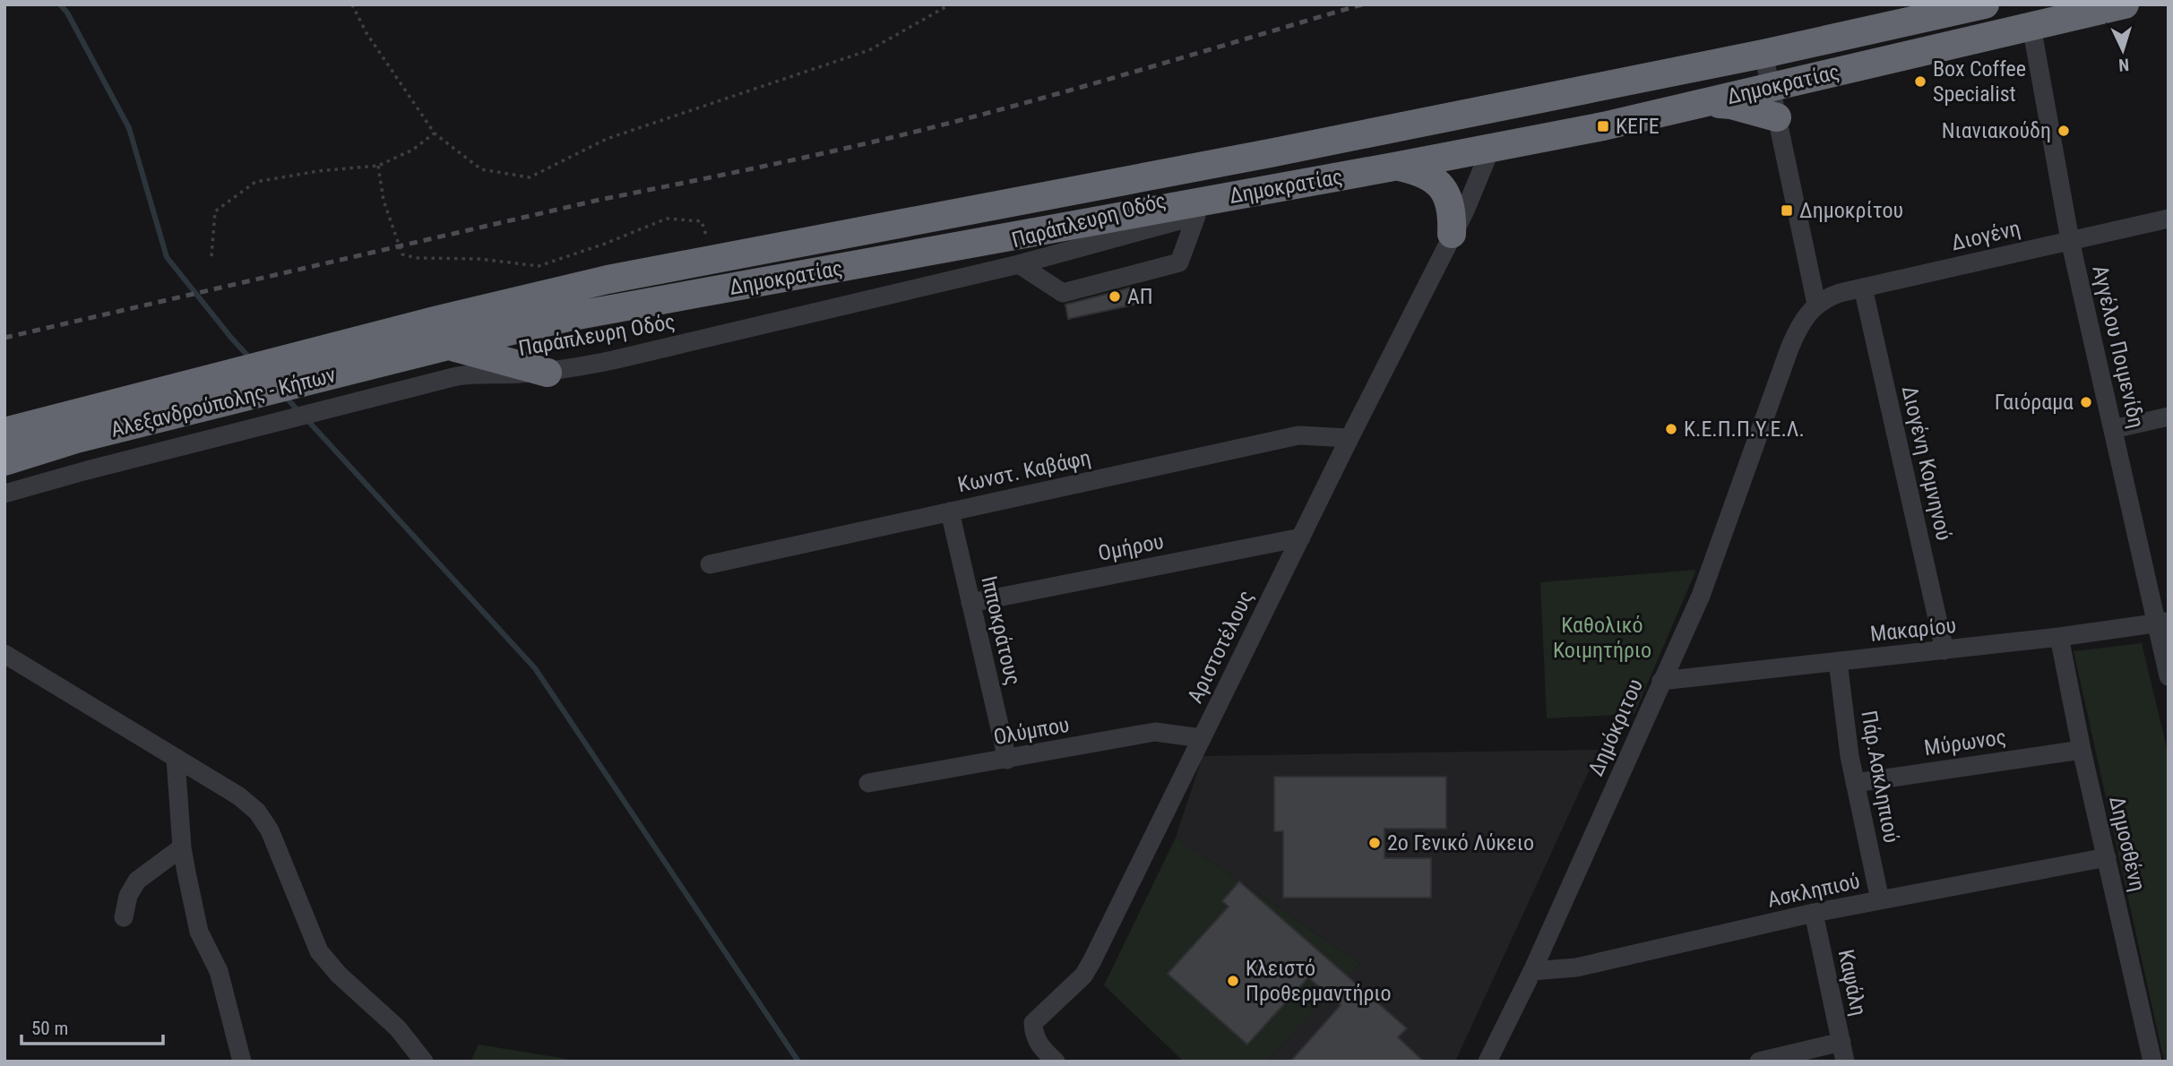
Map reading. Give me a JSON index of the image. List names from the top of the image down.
{
  "streets": {
    "highway": ["Δημοκρατίας", "Αλεξανδρούπολης - Κήπων"],
    "street": [
      "Παράπλευρη Οδός",
      "Διογένη",
      "Αγγέλου Ποιμενίδη",
      "Διογένη Κομνηνού",
      "Κωνστ. Καβάφη",
      "Ομήρου",
      "Μακαρίου",
      "Ιπποκράτους",
      "Αριστοτέλους",
      "Δημόκριτου",
      "Ολύμπου",
      "Μύρωνος",
      "Πάρ.Ασκληπιού",
      "Δημοσθένη",
      "Ασκληπιού",
      "Καψάλη"
    ]
  },
  "crossings": [
    ["Δημοκρατίας", "Αγγέλου Ποιμενίδη"],
    ["Δημοκρατίας", "Αλεξανδρούπολης - Κήπων"],
    ["Δημοκρατίας", "Αριστοτέλους"],
    ["Διογένη", "Αγγέλου Ποιμενίδη"],
    ["Διογένη", "Διογένη Κομνηνού"],
    ["Διογένη", "Δημόκριτου"],
    ["Αγγέλου Ποιμενίδη", "Μακαρίου"],
    ["Διογένη Κομνηνού", "Μακαρίου"],
    ["Κωνστ. Καβάφη", "Ιπποκράτους"],
    ["Κωνστ. Καβάφη", "Αριστοτέλους"],
    ["Ομήρου", "Ιπποκράτους"],
    ["Ομήρου", "Αριστοτέλους"],
    ["Μακαρίου", "Δημόκριτου"],
    ["Μακαρίου", "Πάρ.Ασκληπιού"],
    ["Μακαρίου", "Δημοσθένη"],
    ["Ιπποκράτους", "Ολύμπου"],
    ["Αριστοτέλους", "Ολύμπου"],
    ["Δημόκριτου", "Ασκληπιού"],
    ["Μύρωνος", "Πάρ.Ασκληπιού"],
    ["Μύρωνος", "Δημοσθένη"],
    ["Πάρ.Ασκληπιού", "Ασκληπιού"],
    ["Δημοσθένη", "Ασκληπιού"],
    ["Ασκληπιού", "Καψάλη"]
  ],
  "parks": ["Καθολικό Κοιμητήριο"],
  "places": {
    "other": [
      "Box Coffee Specialist",
      "Νιανιακούδη",
      "ΑΠ",
      "Γαιόραμα",
      "Κ.Ε.Π.Π.Υ.Ε.Λ.",
      "2ο Γενικό Λύκειο",
      "Κλειστό Προθερμαντήριο"
    ],
    "transit": ["ΚΕΓΕ", "Δημοκρίτου"]
  },
  "scale_bar": "50 m",
  "north": "bottom"
}
